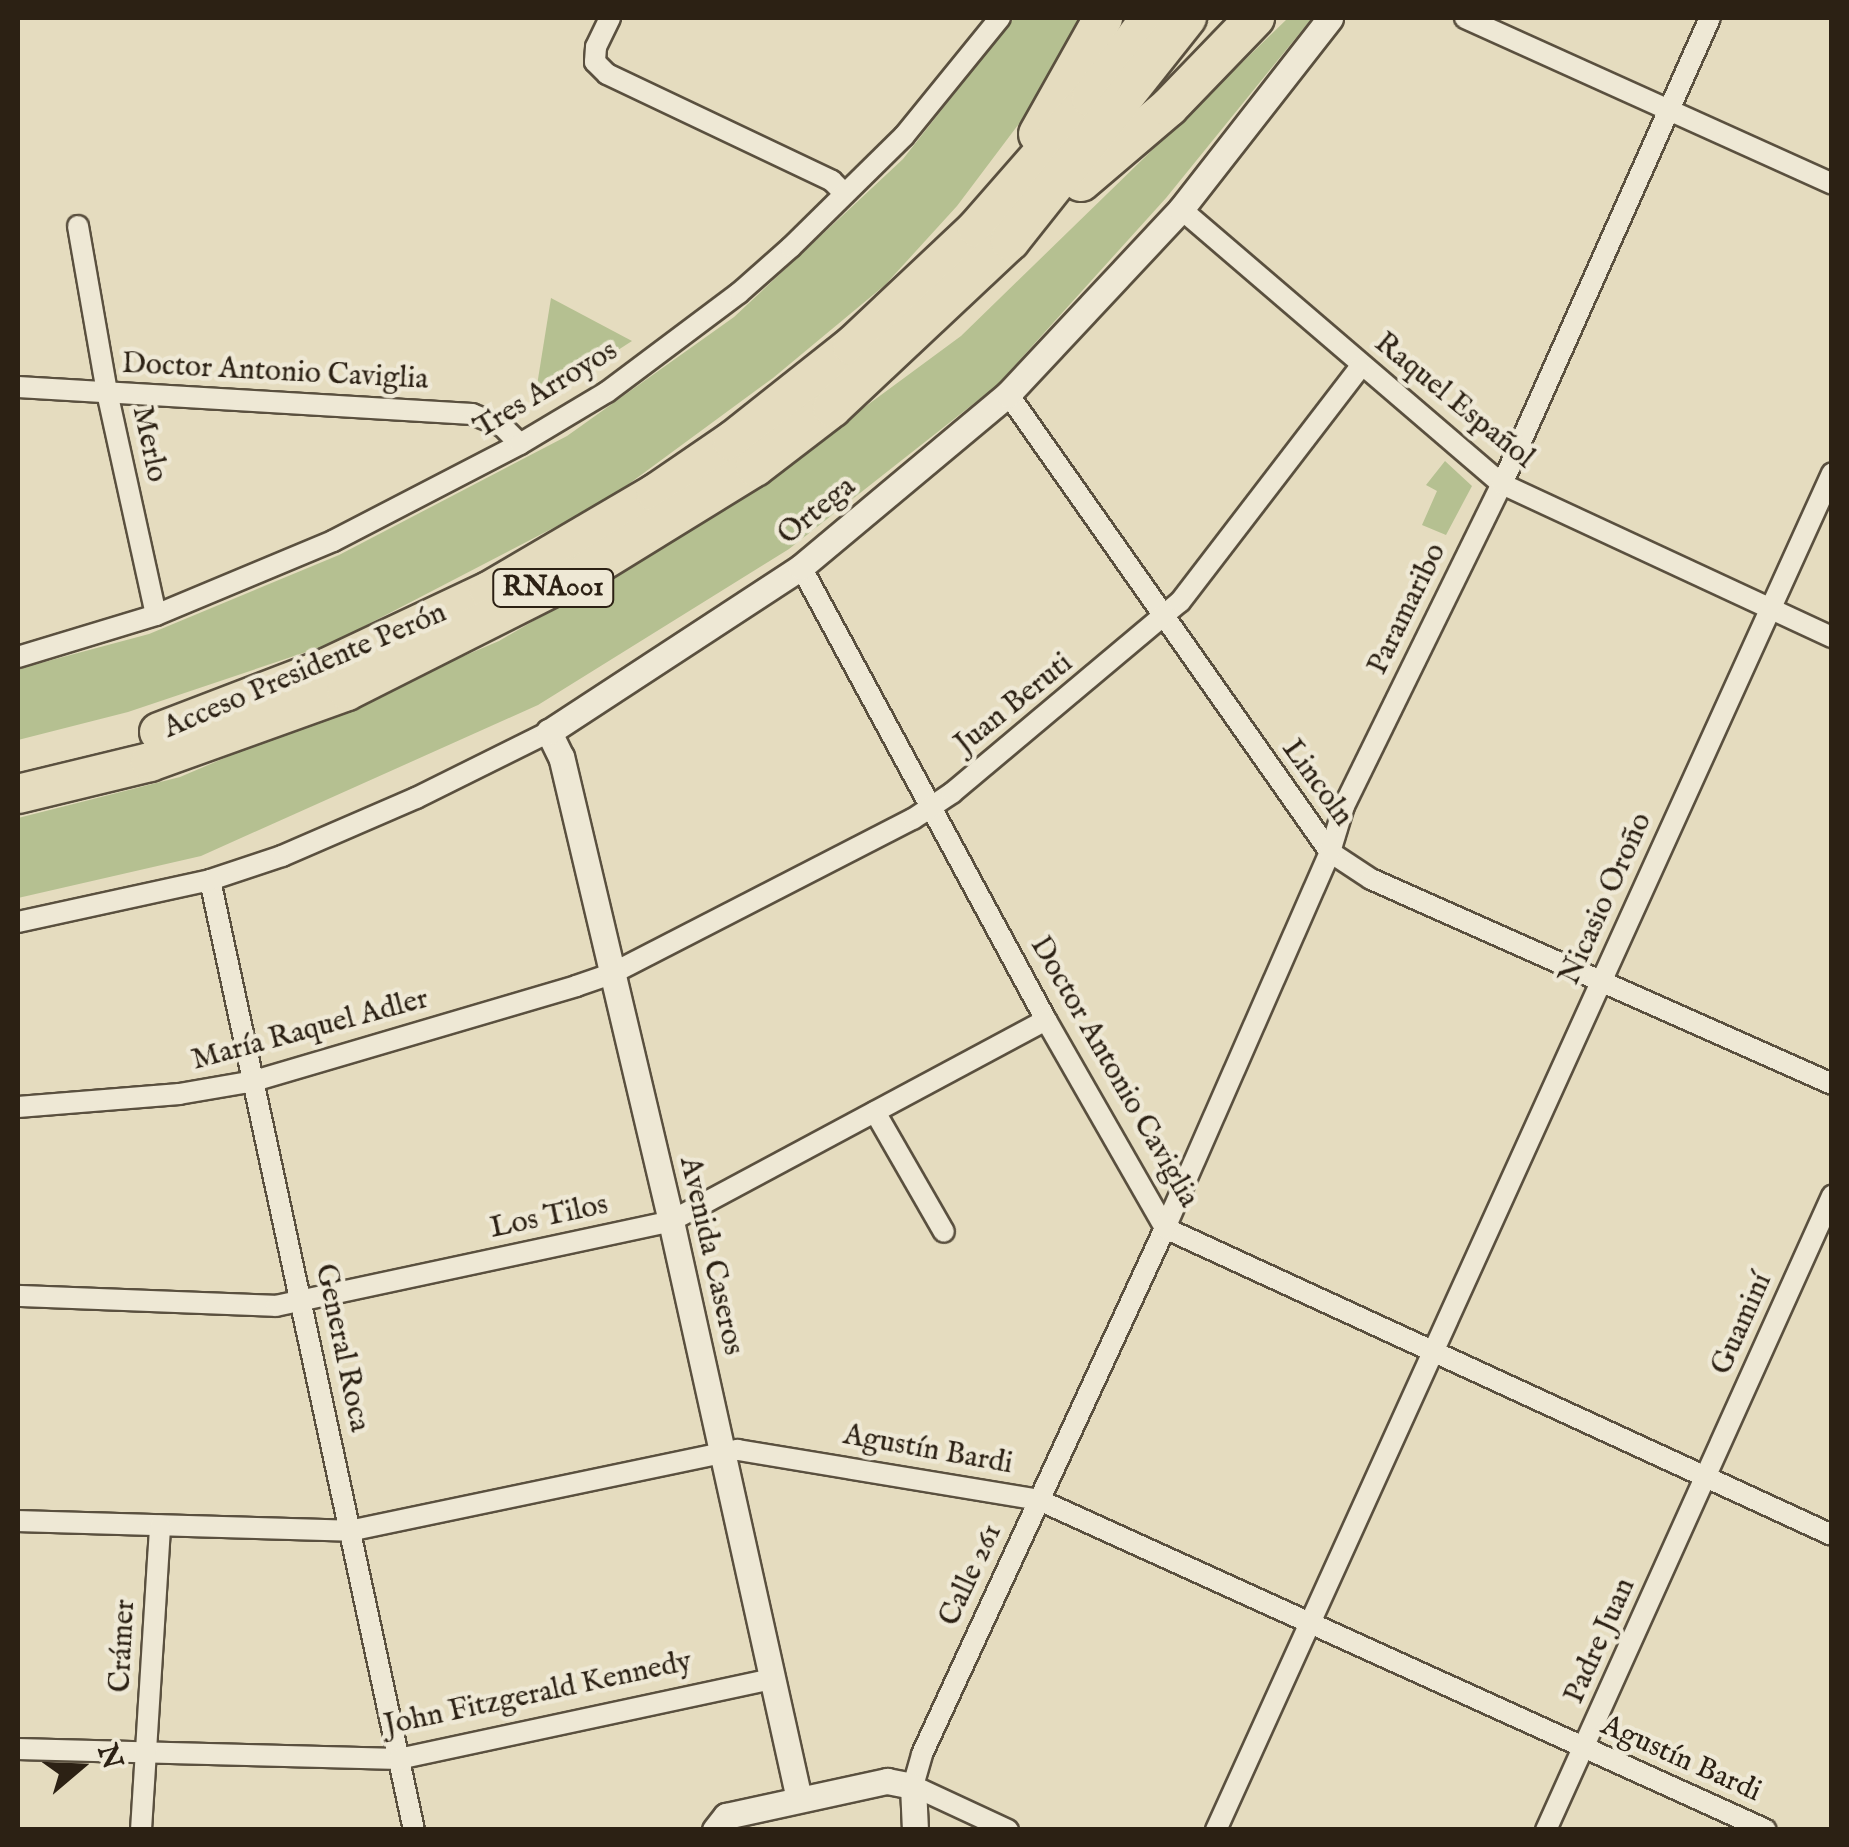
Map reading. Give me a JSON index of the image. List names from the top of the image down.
{
  "streets": {
    "highway": ["RNA001", "Acceso Presidente Perón"],
    "street": [
      "Doctor Antonio Caviglia",
      "Tres Arroyos",
      "Raquel Español",
      "Merlo",
      "Ortega",
      "Paramaribo",
      "Juan Beruti",
      "Lincoln",
      "Nicasio Oroño",
      "María Raquel Adler",
      "Los Tilos",
      "Avenida Caseros",
      "Guaminí",
      "General Roca",
      "Agustín Bardi",
      "Calle 261",
      "Padre Juan",
      "Crámer",
      "John Fitzgerald Kennedy"
    ]
  },
  "crossings": [
    ["Doctor Antonio Caviglia", "Tres Arroyos"],
    ["Doctor Antonio Caviglia", "Merlo"],
    ["Doctor Antonio Caviglia", "Ortega"],
    ["Doctor Antonio Caviglia", "Paramaribo"],
    ["Doctor Antonio Caviglia", "Juan Beruti"],
    ["Doctor Antonio Caviglia", "Nicasio Oroño"],
    ["Doctor Antonio Caviglia", "Los Tilos"],
    ["Doctor Antonio Caviglia", "Guaminí"],
    ["Doctor Antonio Caviglia", "Calle 261"],
    ["Doctor Antonio Caviglia", "Padre Juan"],
    ["Tres Arroyos", "Merlo"],
    ["Raquel Español", "Ortega"],
    ["Raquel Español", "Paramaribo"],
    ["Raquel Español", "Juan Beruti"],
    ["Raquel Español", "Nicasio Oroño"],
    ["Ortega", "Lincoln"],
    ["Ortega", "Avenida Caseros"],
    ["Ortega", "General Roca"],
    ["Paramaribo", "Lincoln"],
    ["Paramaribo", "Calle 261"],
    ["Juan Beruti", "Lincoln"],
    ["Juan Beruti", "María Raquel Adler"],
    ["Juan Beruti", "Avenida Caseros"],
    ["Lincoln", "Nicasio Oroño"],
    ["Nicasio Oroño", "Agustín Bardi"],
    ["María Raquel Adler", "Avenida Caseros"],
    ["María Raquel Adler", "General Roca"],
    ["Los Tilos", "Avenida Caseros"],
    ["Los Tilos", "General Roca"],
    ["Avenida Caseros", "Agustín Bardi"],
    ["Avenida Caseros", "John Fitzgerald Kennedy"],
    ["Guaminí", "Padre Juan"],
    ["General Roca", "Agustín Bardi"],
    ["General Roca", "John Fitzgerald Kennedy"],
    ["Agustín Bardi", "Calle 261"],
    ["Agustín Bardi", "Padre Juan"],
    ["Agustín Bardi", "Crámer"],
    ["Crámer", "John Fitzgerald Kennedy"]
  ],
  "north": "right"
}
